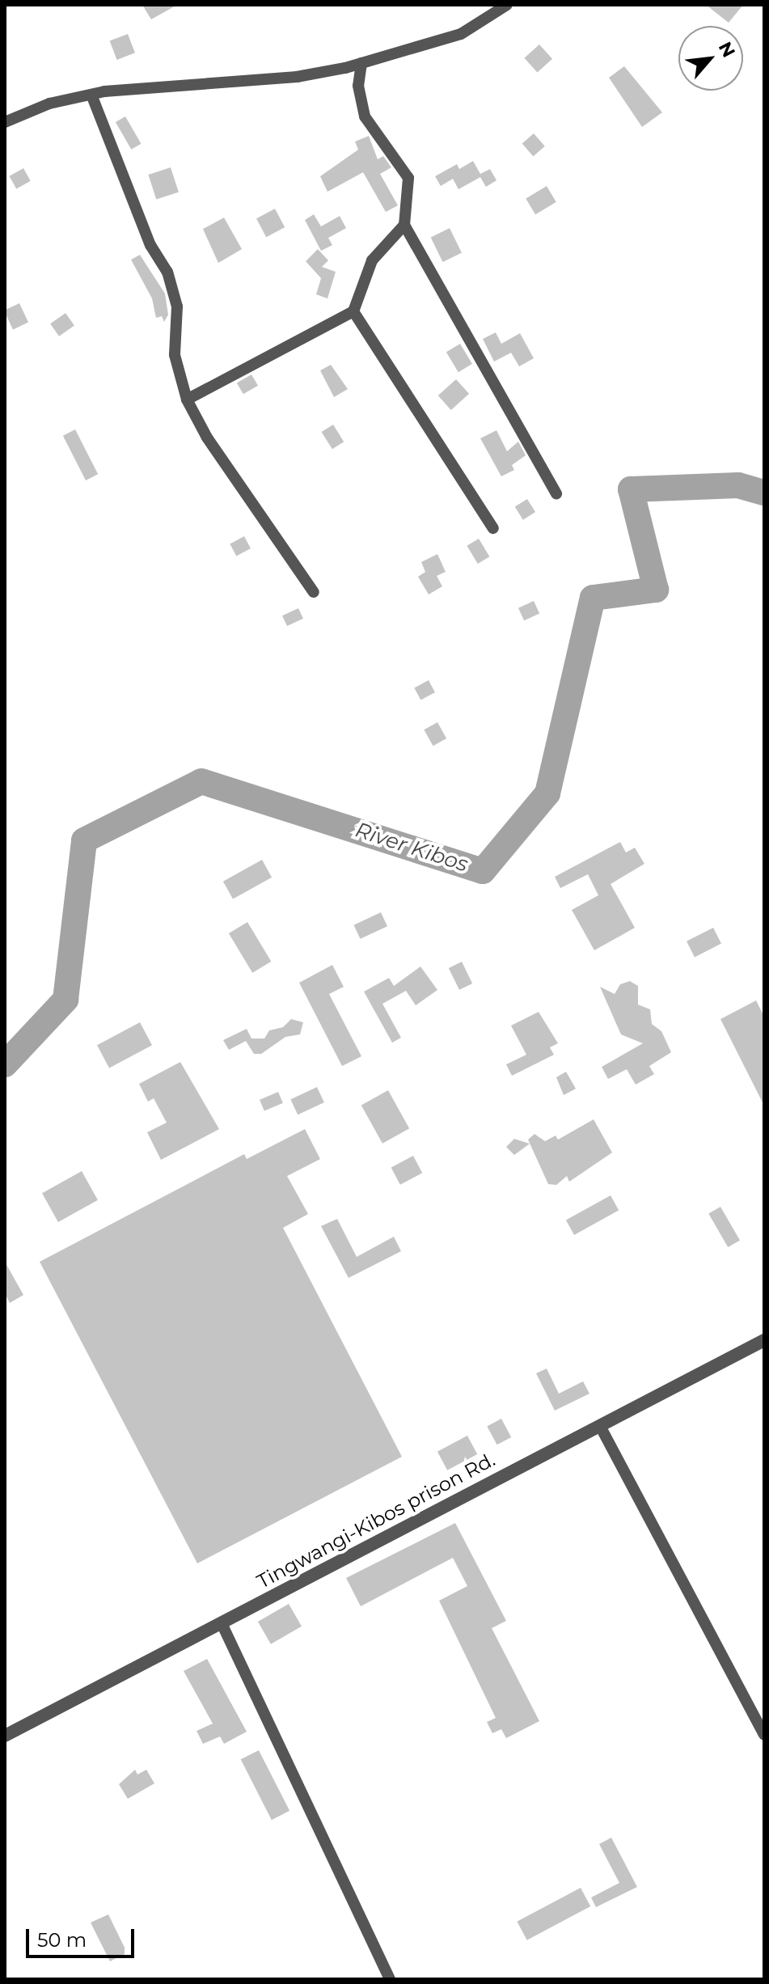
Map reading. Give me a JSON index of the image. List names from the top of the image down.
{
  "streets": {
    "street": ["Tingwangi-Kibos prison Rd."]
  },
  "water": ["River Kibos"],
  "scale_bar": "50 m",
  "north": "top right"
}
